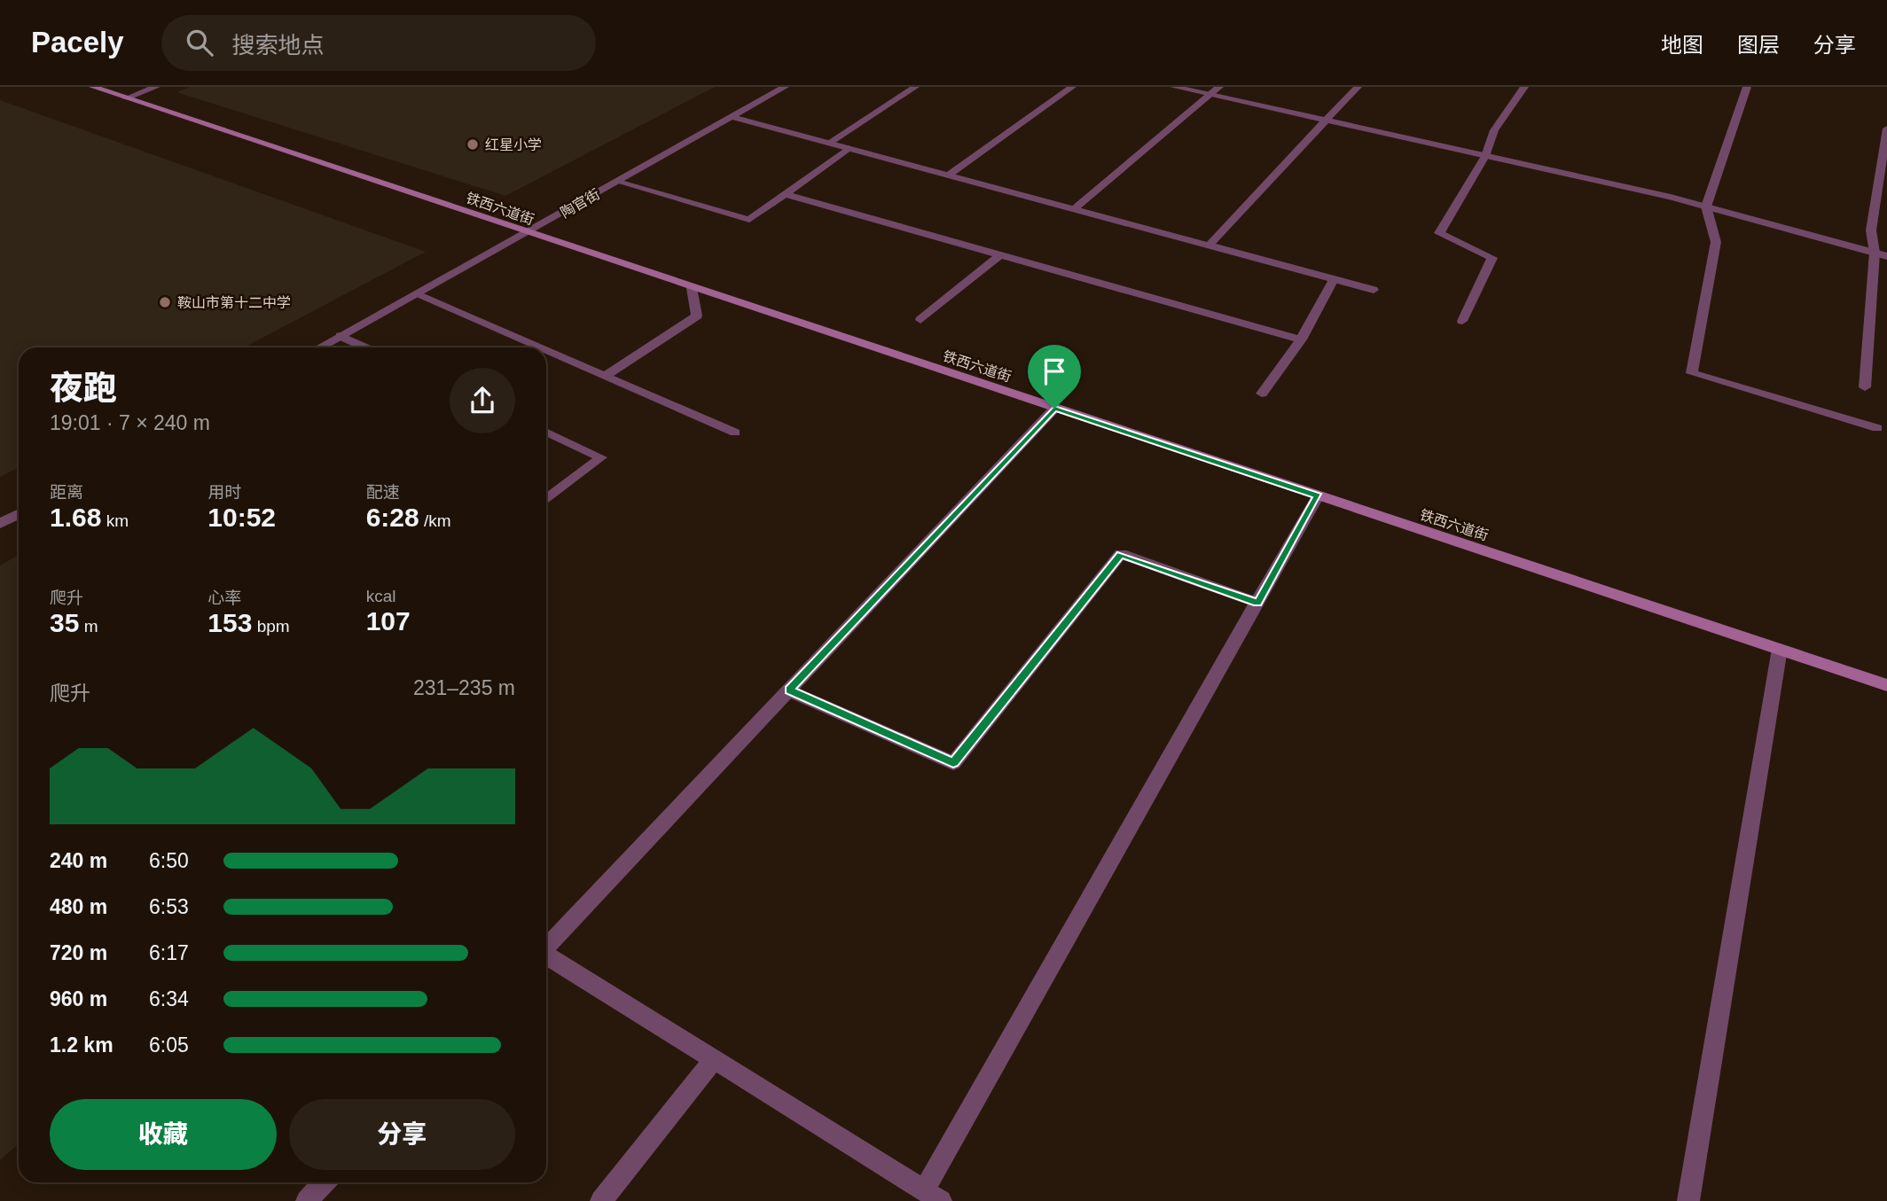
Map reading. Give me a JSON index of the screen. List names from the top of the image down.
{
  "streets": {
    "main road": ["铁西六道街"],
    "street": ["陶官街"]
  },
  "crossings": [
    ["陶官街", "铁西六道街"]
  ],
  "places": ["红星小学", "鞍山市第十二中学"],
  "page": {
    "header": "Pacely",
    "search": "搜索地点",
    "nav": ["地图", "图层", "分享"],
    "heading": ["夜跑", "19:01 · 7 × 240 m"],
    "stats": [
      ["距离", "1.68 km"],
      ["用时", "10:52"],
      ["配速", "6:28 /km"],
      ["爬升", "35 m"],
      ["心率", "153 bpm"],
      ["kcal", "107"]
    ],
    "chart": ["爬升", "231–235 m"],
    "list": [
      {
        "name": "240 m",
        "note": "6:50"
      },
      {
        "name": "480 m",
        "note": "6:53"
      },
      {
        "name": "720 m",
        "note": "6:17"
      },
      {
        "name": "960 m",
        "note": "6:34"
      },
      {
        "name": "1.2 km",
        "note": "6:05"
      }
    ],
    "buttons": ["收藏", "分享"]
  }
}
